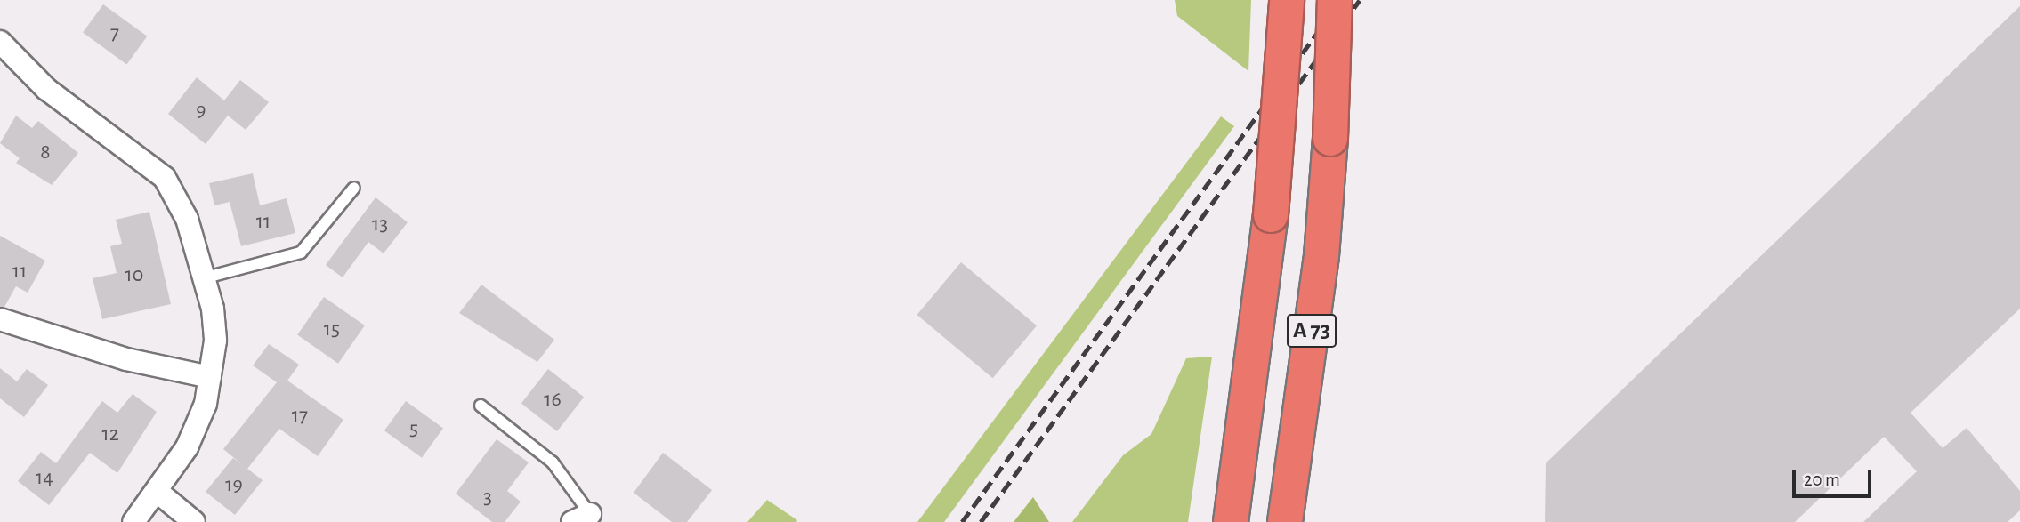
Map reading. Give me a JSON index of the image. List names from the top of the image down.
{
  "streets": {
    "highway": ["A 73"]
  },
  "house_numbers": [
    "7",
    "9",
    "8",
    "11",
    "13",
    "11",
    "10",
    "15",
    "16",
    "17",
    "5",
    "12",
    "14",
    "19",
    "3"
  ],
  "scale_bar": "20 m"
}
